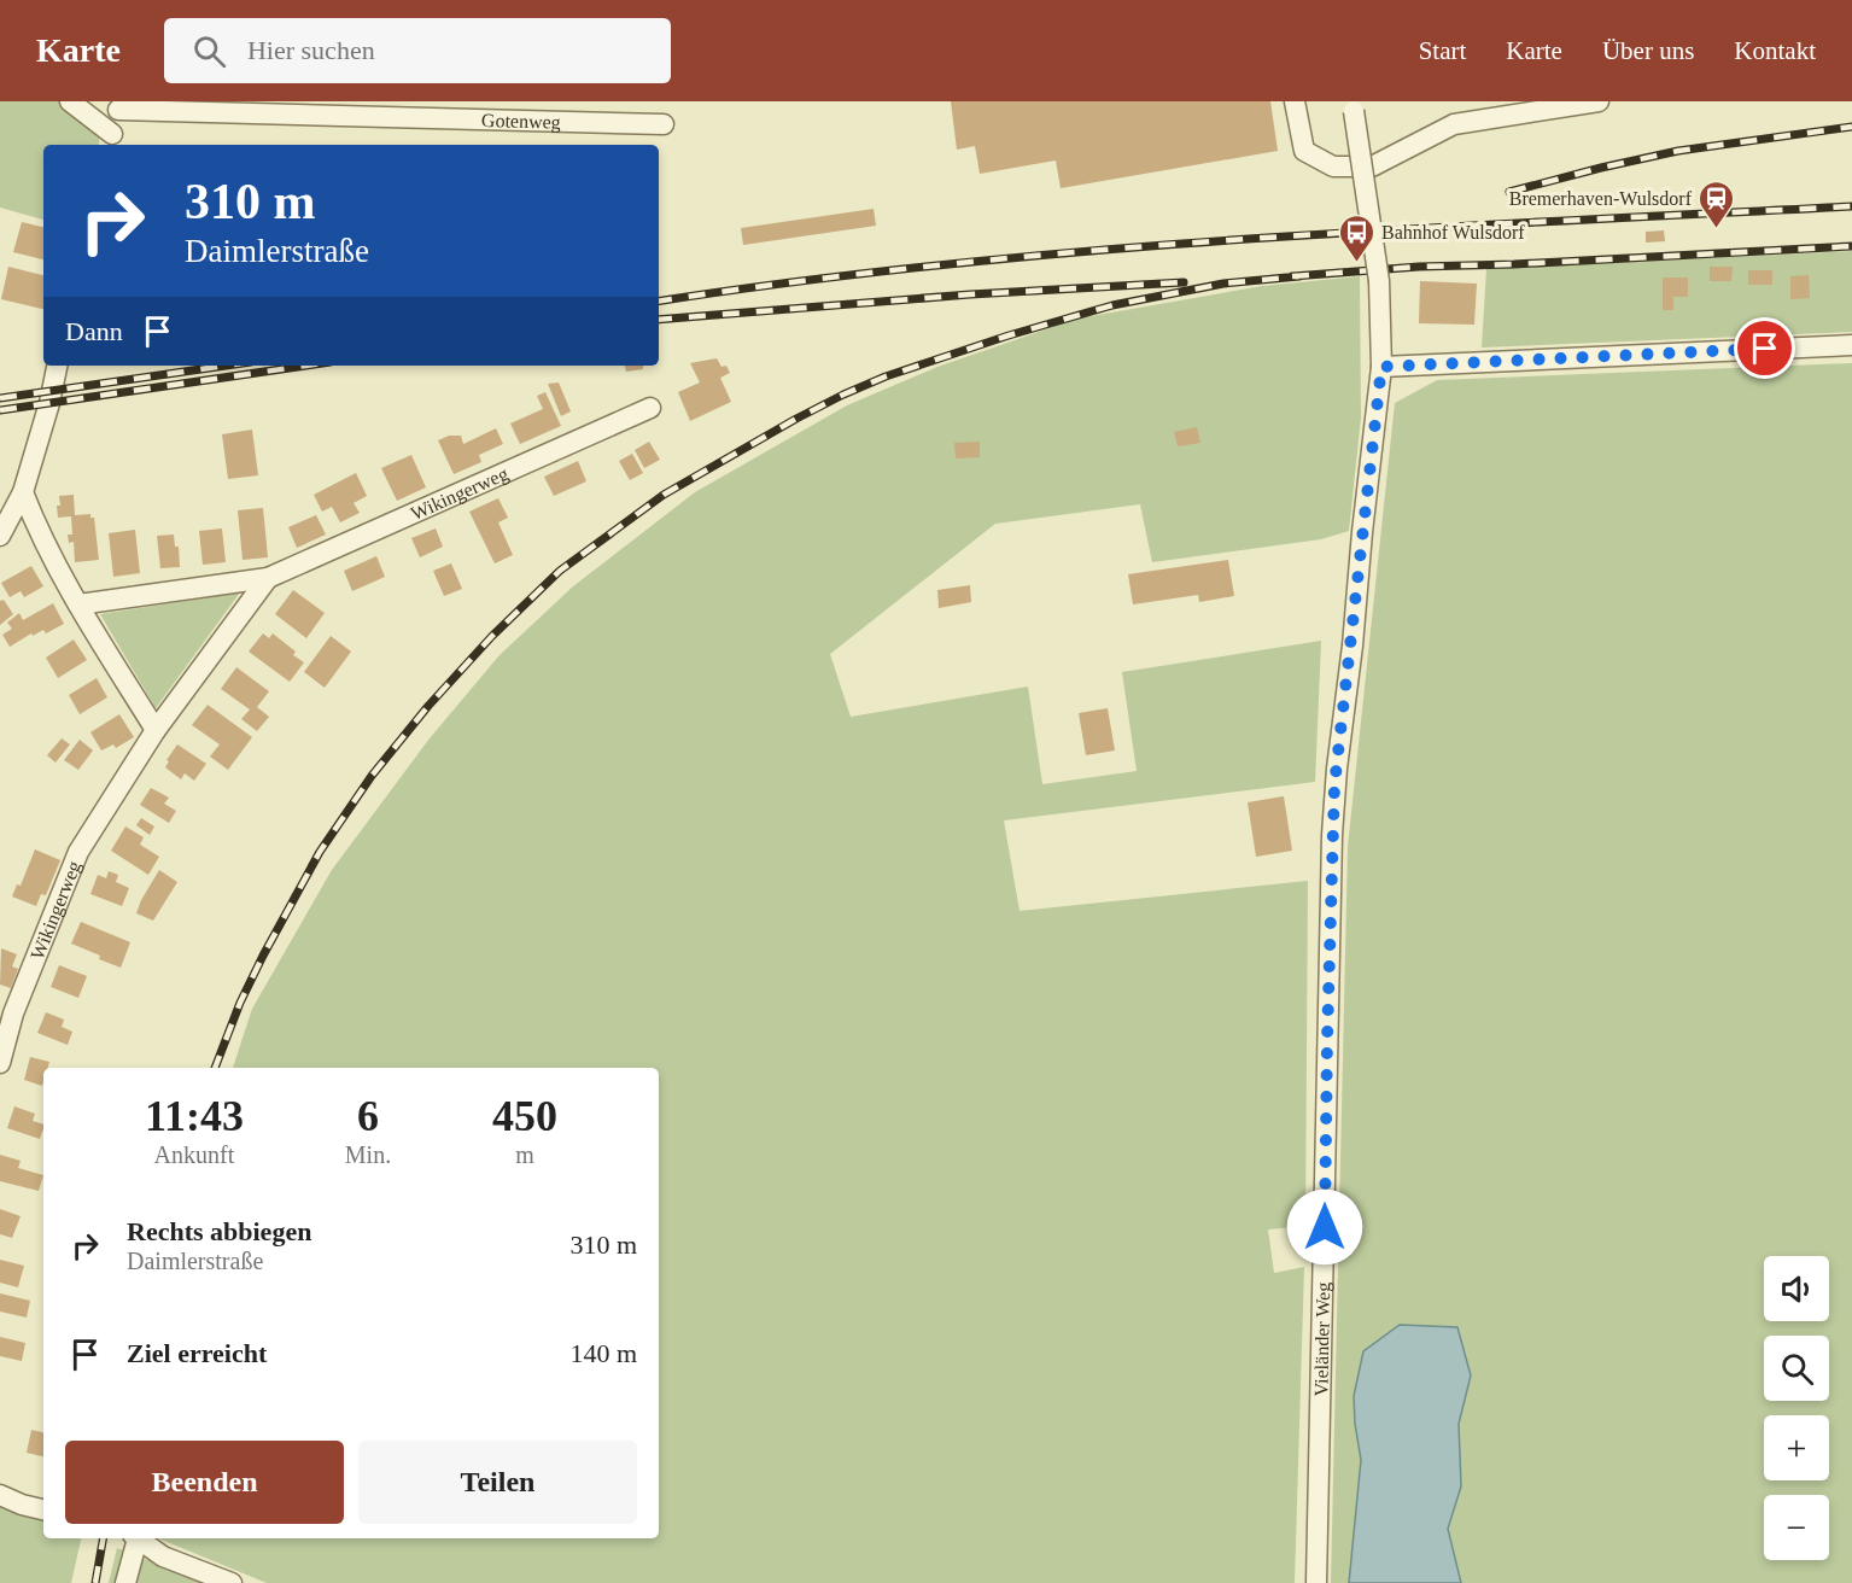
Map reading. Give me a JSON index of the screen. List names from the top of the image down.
{
  "streets": {
    "street": ["Gotenweg", "Wikingerweg", "Vieländer Weg"]
  },
  "places": {
    "station": ["Bremerhaven-Wulsdorf"],
    "bus stop": ["Bahnhof Wulsdorf"]
  },
  "page": {
    "header": "Karte",
    "search": "Hier suchen",
    "nav": [
      "Start",
      "Karte",
      "Über uns",
      "Kontakt"
    ],
    "turn": ["310 m", "Daimlerstraße"],
    "then": "Dann",
    "eta": [
      "11:43",
      "Ankunft",
      "6",
      "Min.",
      "450",
      "m"
    ],
    "list": [
      {
        "name": "Rechts abbiegen",
        "note": "Daimlerstraße",
        "value": "310 m"
      },
      {
        "name": "Ziel erreicht",
        "value": "140 m"
      }
    ],
    "map_buttons": ["+", "−"],
    "buttons": ["Beenden", "Teilen"]
  }
}
